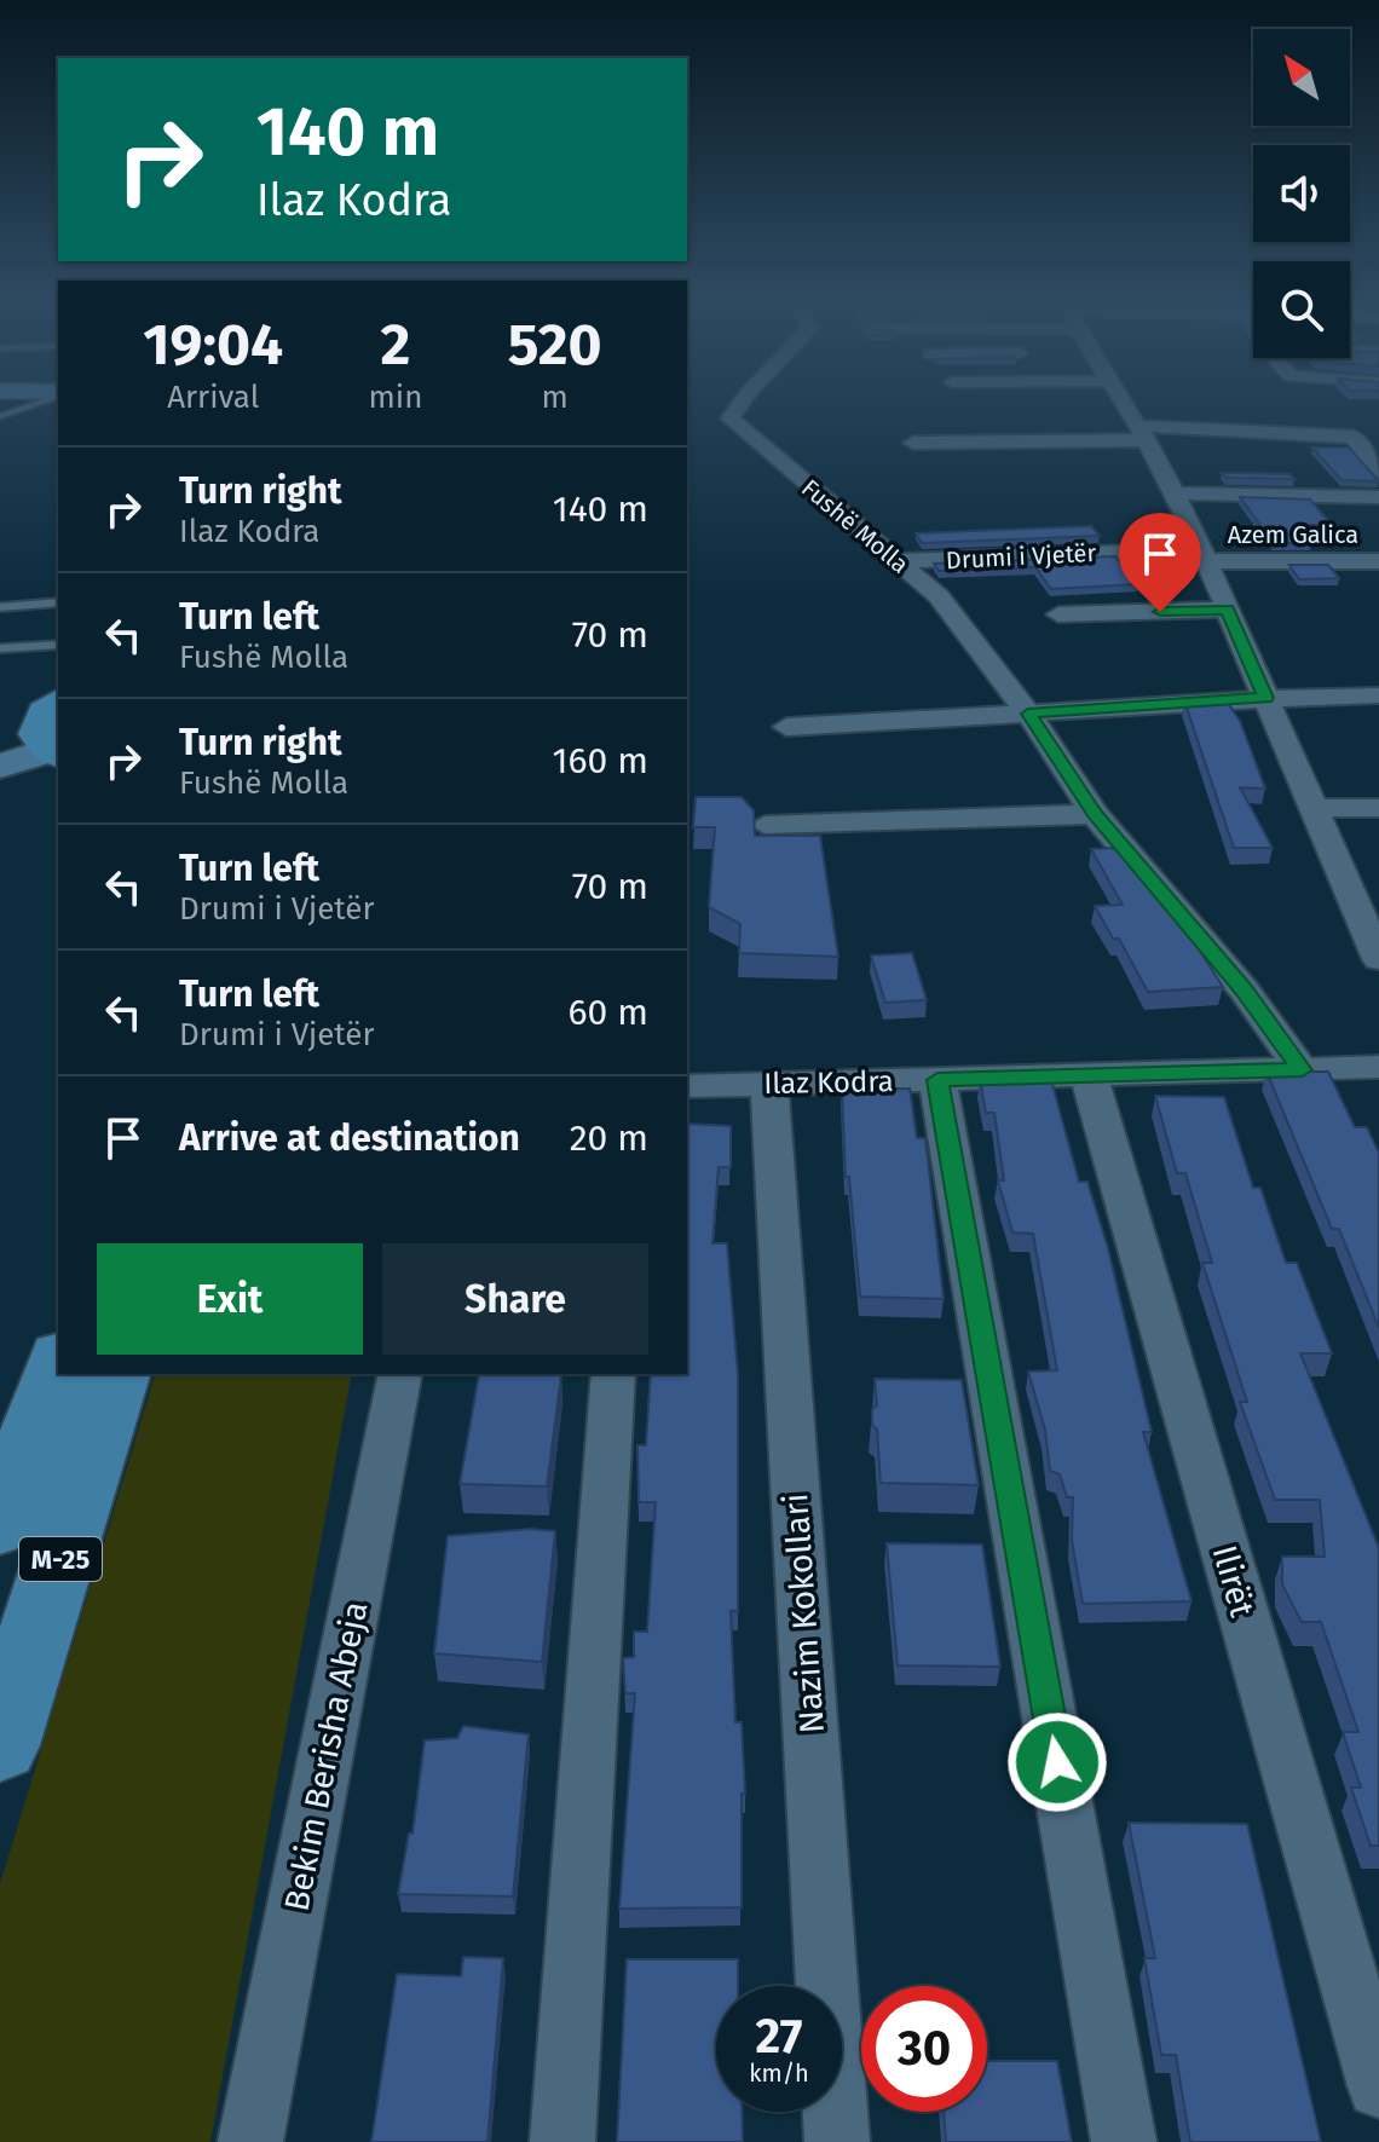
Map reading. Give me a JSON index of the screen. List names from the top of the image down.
{
  "streets": {
    "main road": ["M-25"],
    "street": [
      "Fushë Molla",
      "Azem Galica",
      "Drumi i Vjetër",
      "Ilaz Kodra",
      "Ilirët",
      "Nazim Kokollari",
      "Bekim Berisha Abeja"
    ]
  },
  "crossings": [
    ["Fushë Molla", "Drumi i Vjetër"],
    ["Fushë Molla", "Ilaz Kodra"],
    ["Azem Galica", "Drumi i Vjetër"],
    ["Ilaz Kodra", "Ilirët"],
    ["Ilaz Kodra", "Nazim Kokollari"]
  ],
  "north": "top left",
  "page": {
    "turn": ["140 m", "Ilaz Kodra"],
    "eta": [
      "19:04",
      "Arrival",
      "2",
      "min",
      "520",
      "m"
    ],
    "list": [
      {
        "name": "Turn right",
        "note": "Ilaz Kodra",
        "value": "140 m"
      },
      {
        "name": "Turn left",
        "note": "Fushë Molla",
        "value": "70 m"
      },
      {
        "name": "Turn right",
        "note": "Fushë Molla",
        "value": "160 m"
      },
      {
        "name": "Turn left",
        "note": "Drumi i Vjetër",
        "value": "70 m"
      },
      {
        "name": "Turn left",
        "note": "Drumi i Vjetër",
        "value": "60 m"
      },
      {
        "name": "Arrive at destination",
        "value": "20 m"
      }
    ],
    "buttons": ["Exit", "Share"],
    "speed": "27 km/h",
    "limit": "30"
  }
}
